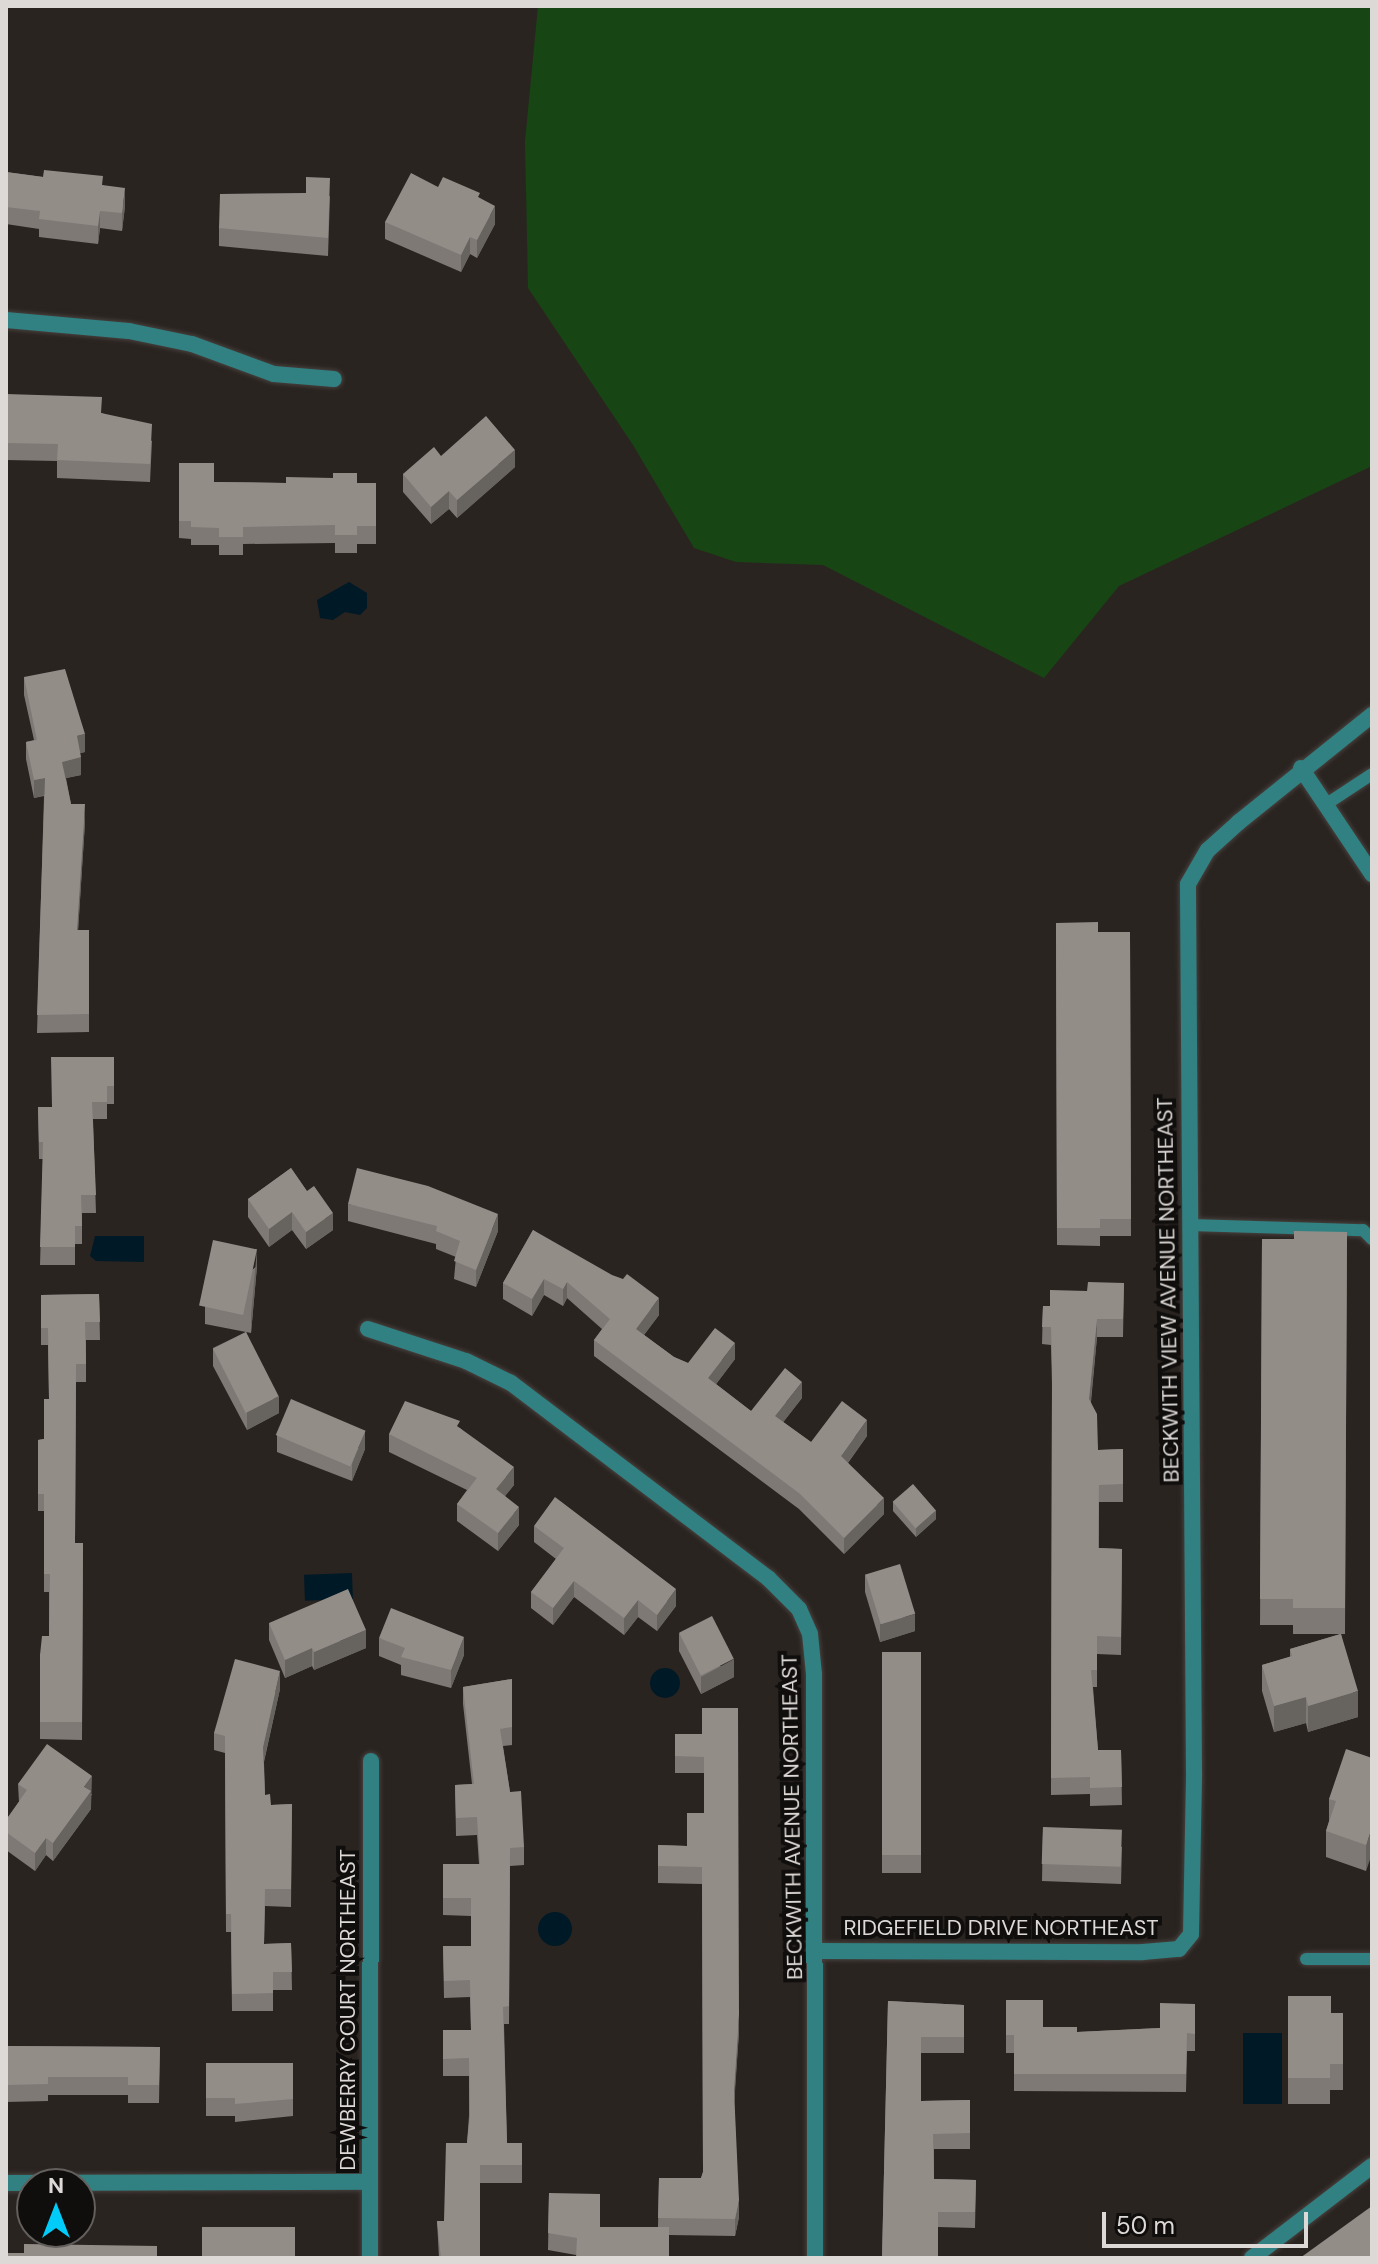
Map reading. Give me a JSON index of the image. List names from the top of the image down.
{
  "streets": {
    "street": [
      "BECKWITH VIEW AVENUE NORTHEAST",
      "BECKWITH AVENUE NORTHEAST",
      "RIDGEFIELD DRIVE NORTHEAST",
      "DEWBERRY COURT NORTHEAST"
    ]
  },
  "crossings": [
    ["BECKWITH VIEW AVENUE NORTHEAST", "RIDGEFIELD DRIVE NORTHEAST"],
    ["BECKWITH AVENUE NORTHEAST", "RIDGEFIELD DRIVE NORTHEAST"]
  ],
  "scale_bar": "50 m",
  "north": "top"
}
